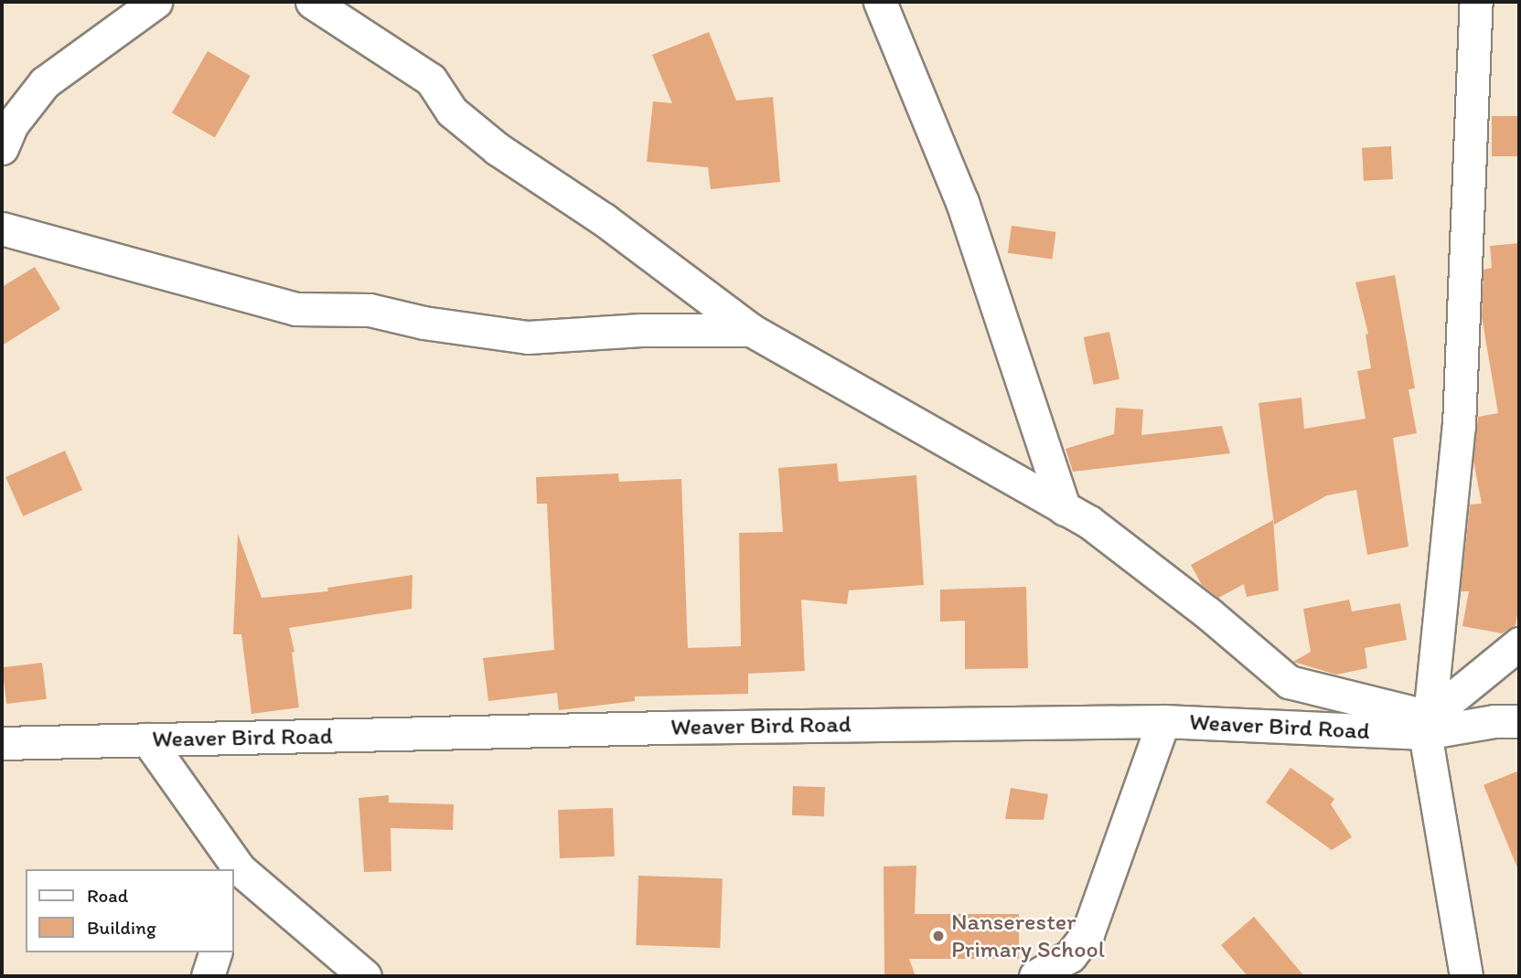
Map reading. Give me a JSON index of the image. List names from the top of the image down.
{
  "streets": {
    "street": ["Weaver Bird Road"]
  },
  "places": ["Nanserester Primary School"],
  "legend": ["Road", "Building"]
}
